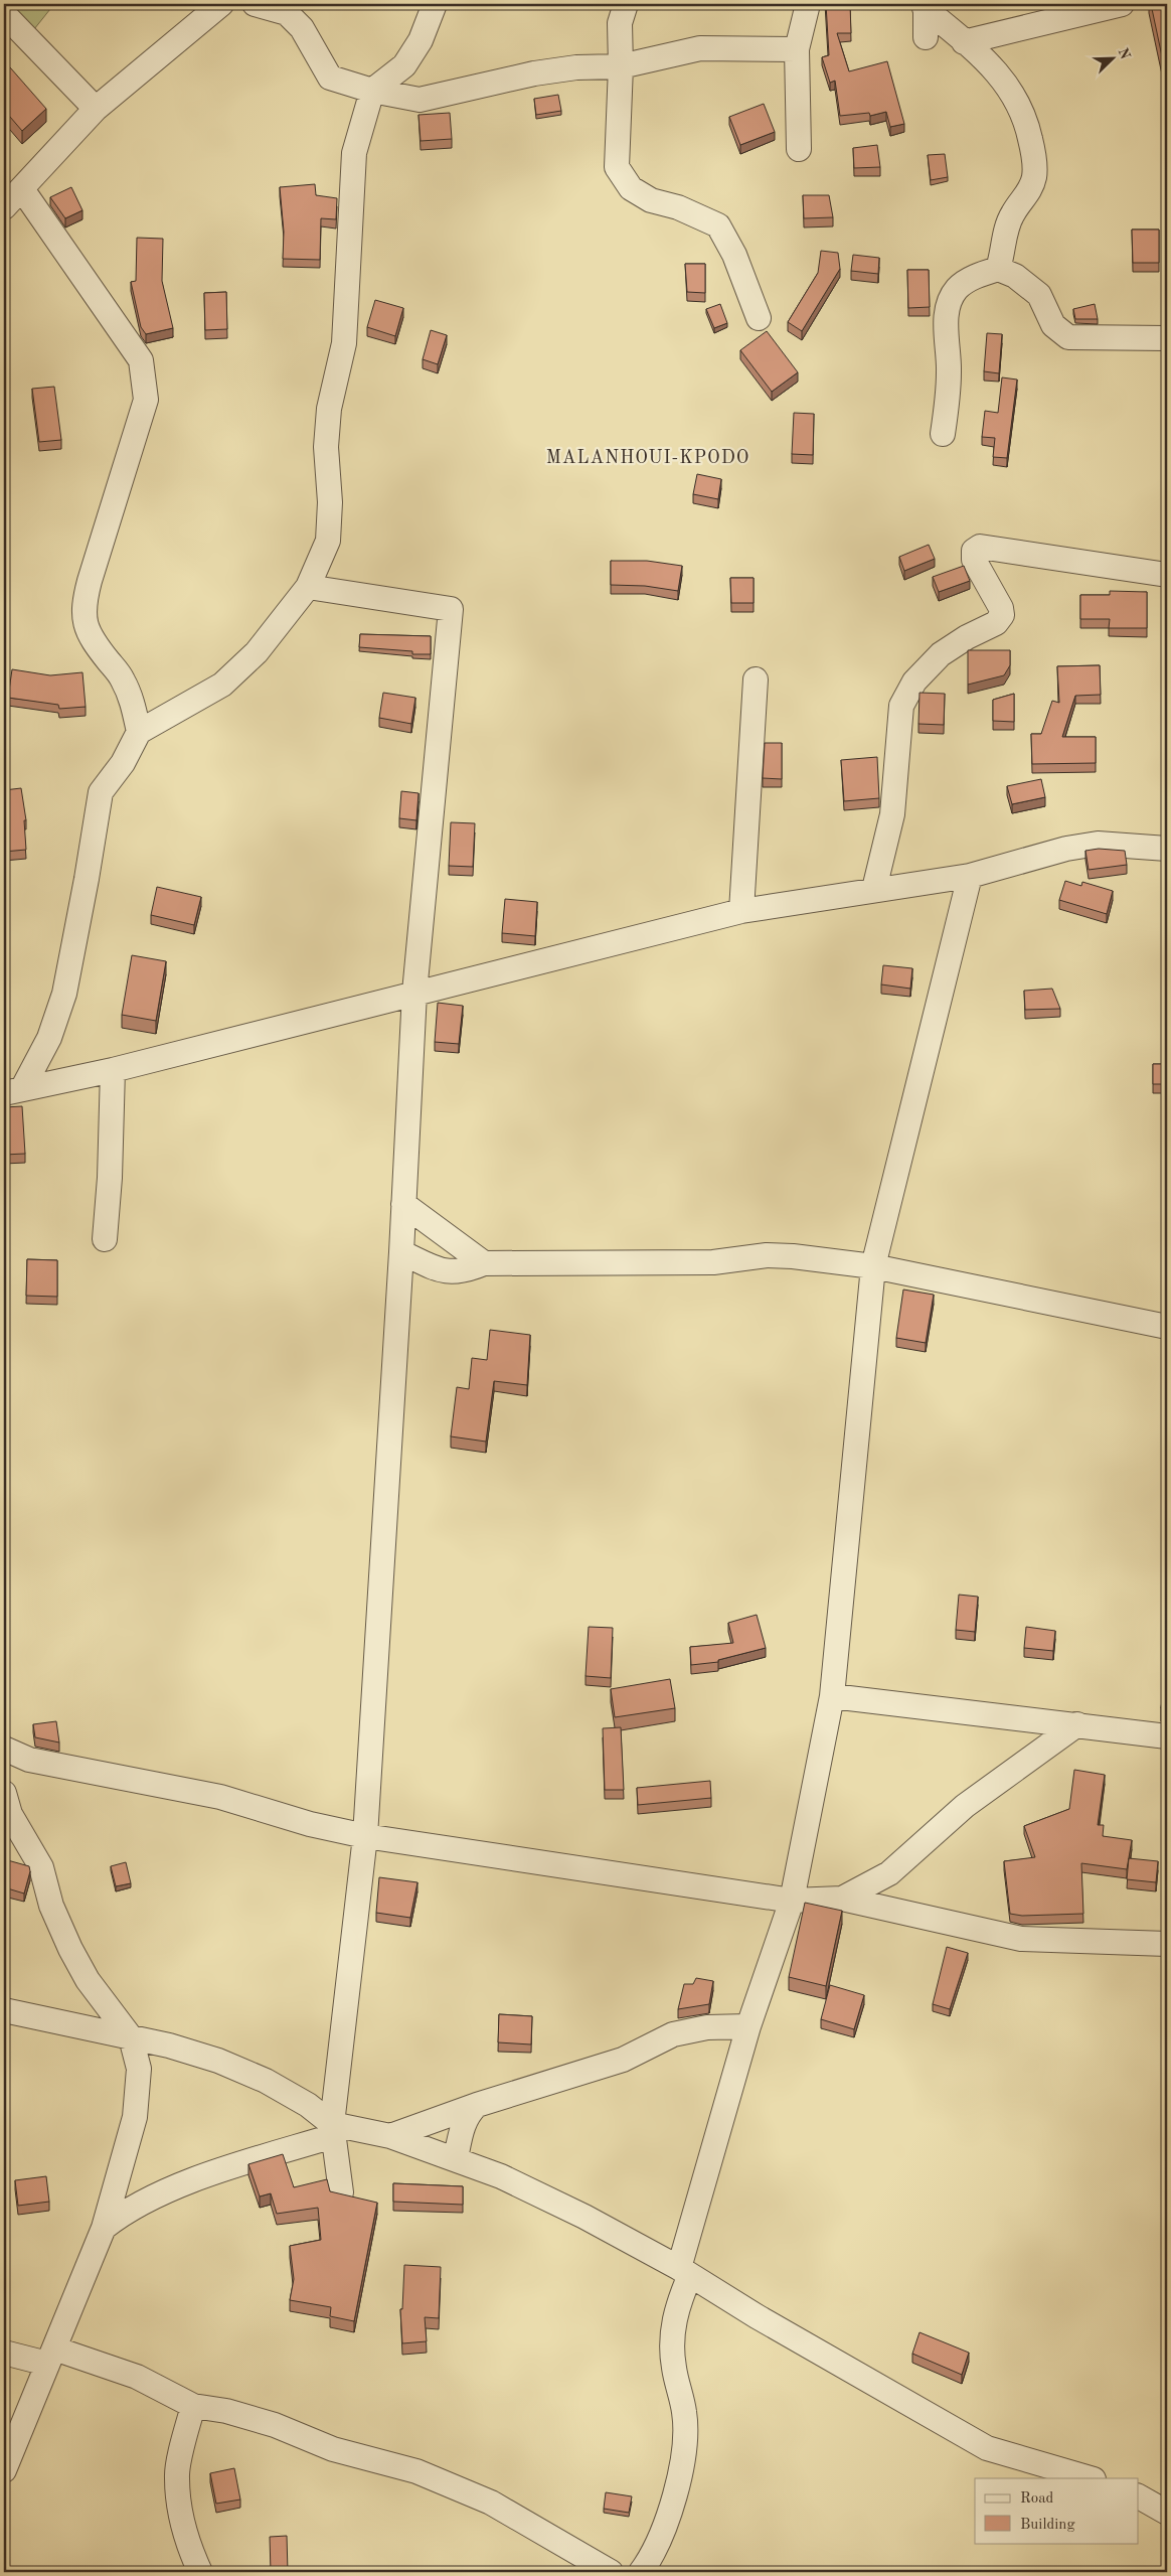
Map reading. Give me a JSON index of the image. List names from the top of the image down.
{
  "districts": ["MALANHOUI-KPODO"],
  "legend": ["Road", "Building"],
  "north": "top right"
}
